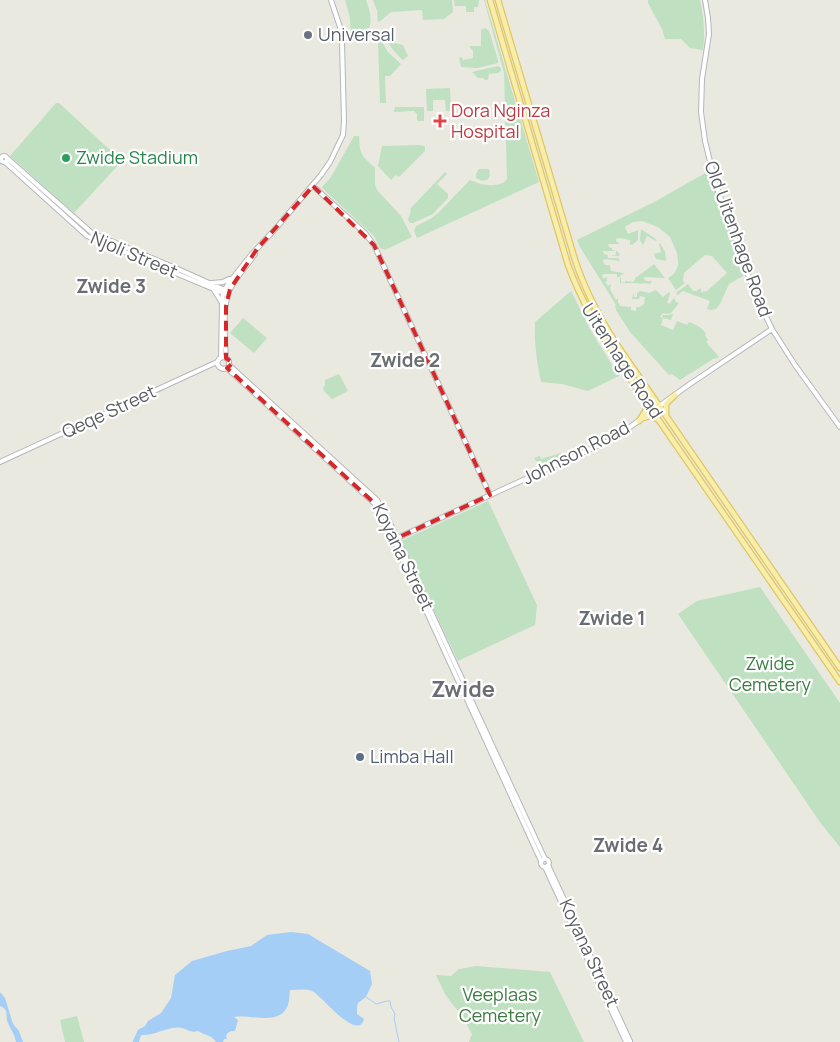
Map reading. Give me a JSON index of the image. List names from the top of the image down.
{
  "streets": {
    "main road": [
      "Old Uitenhage Road",
      "Njoli Street",
      "Uitenhage Road",
      "Qeqe Street",
      "Johnson Road",
      "Koyana Street"
    ]
  },
  "crossings": [
    ["Old Uitenhage Road", "Johnson Road"],
    ["Uitenhage Road", "Johnson Road"],
    ["Qeqe Street", "Koyana Street"],
    ["Johnson Road", "Koyana Street"]
  ],
  "districts": [
    "Zwide 3",
    "Zwide 2",
    "Zwide 1",
    "Zwide",
    "Zwide 4"
  ],
  "parks": ["Zwide Cemetery", "Veeplaas Cemetery"],
  "places": {
    "other": ["Universal", "Zwide Stadium", "Limba Hall"],
    "health": ["Dora Nginza Hospital"]
  }
}
